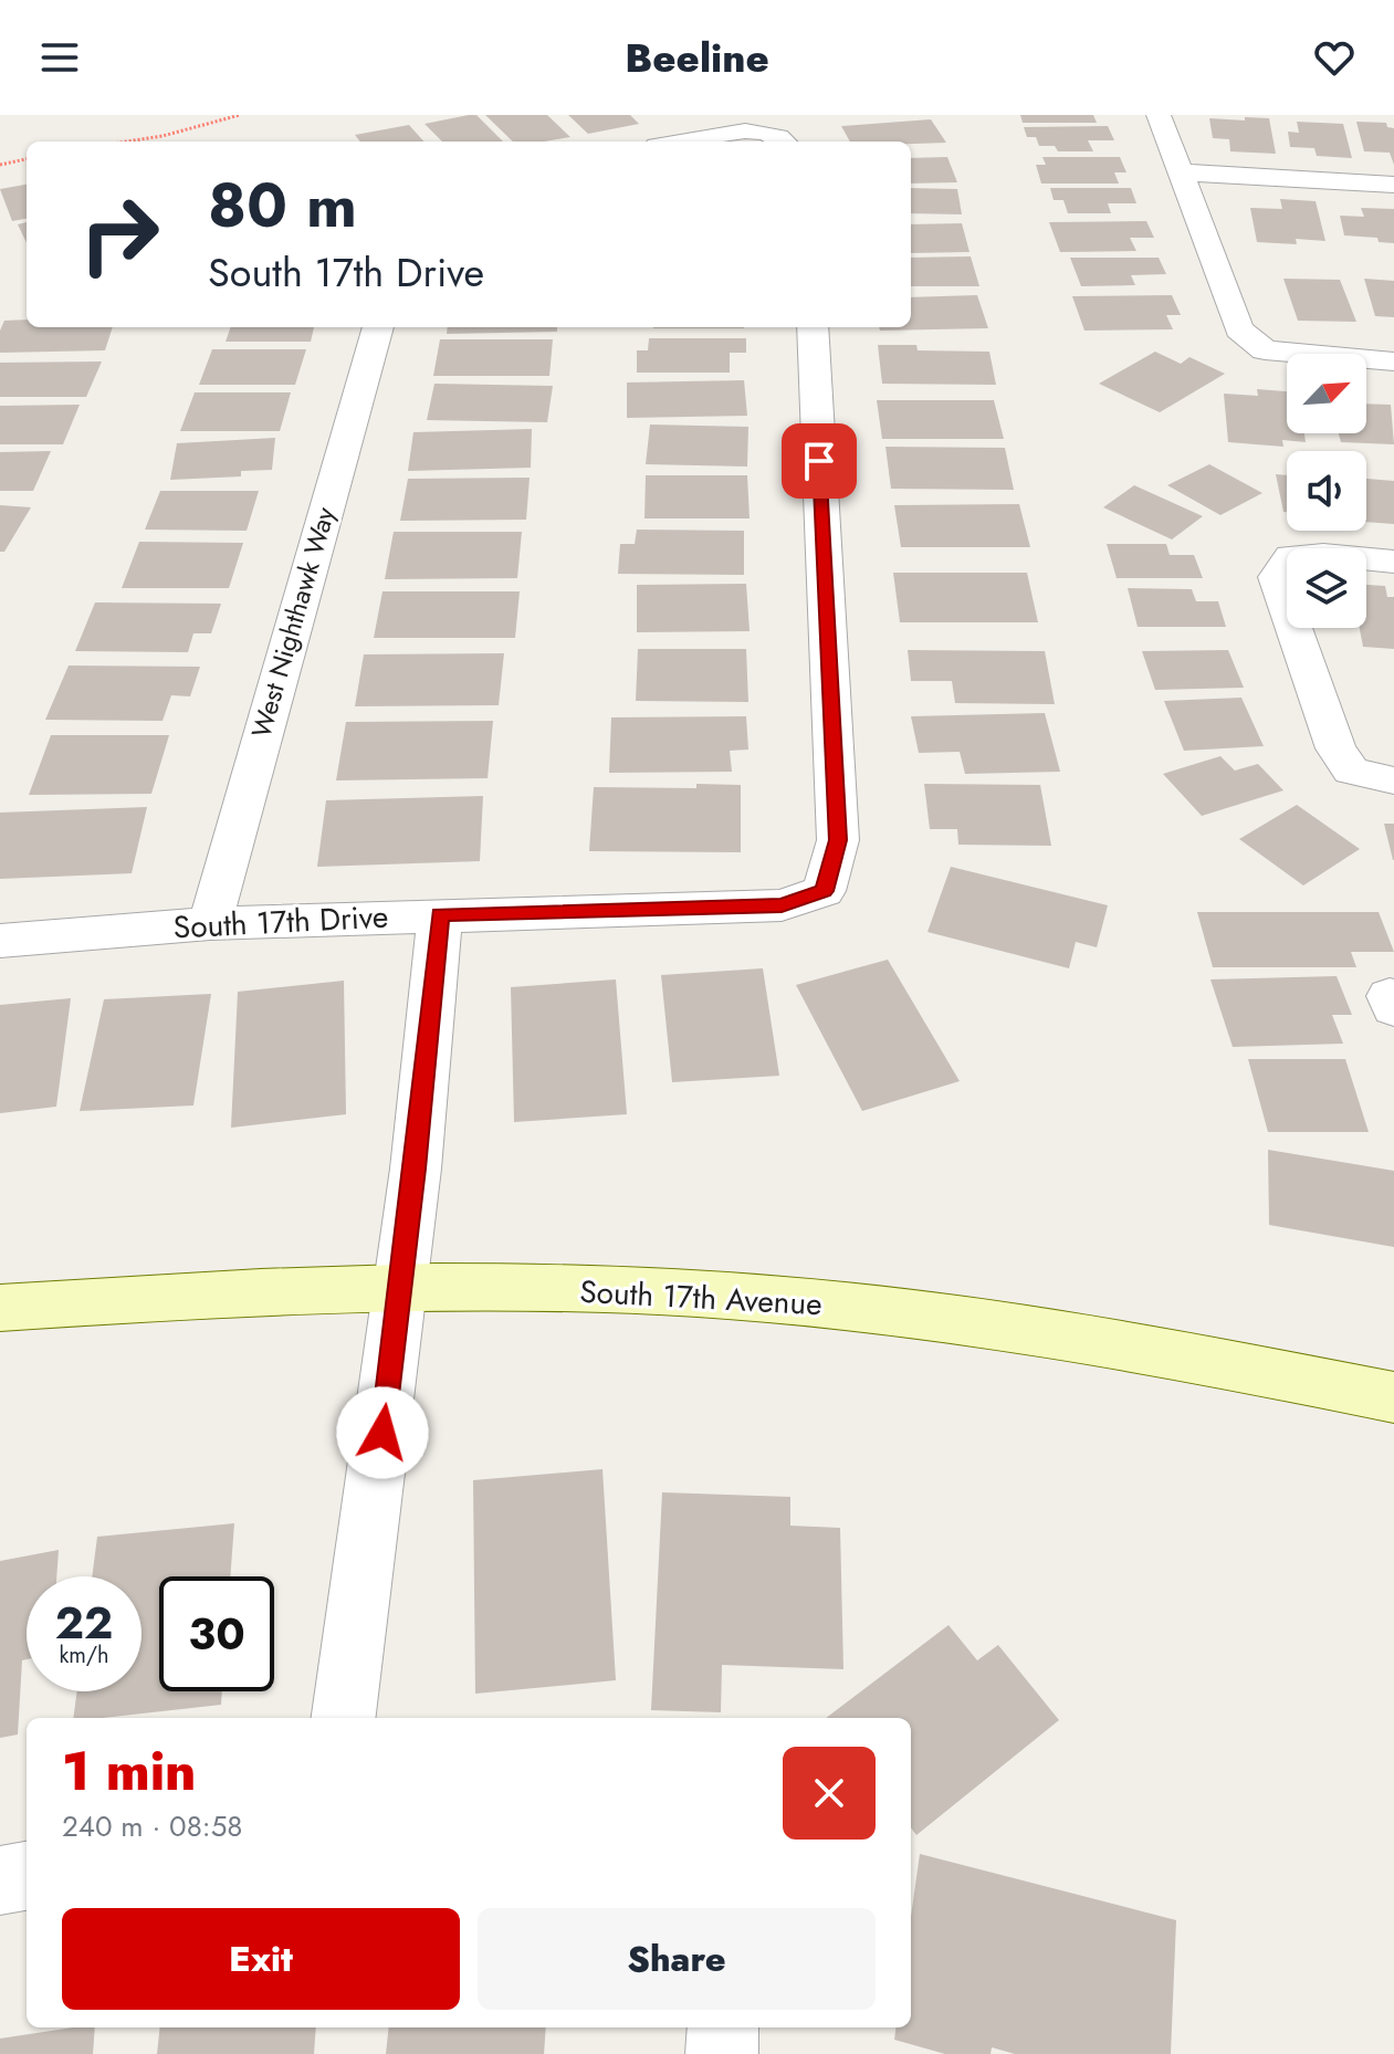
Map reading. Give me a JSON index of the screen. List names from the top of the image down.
{
  "streets": {
    "main road": ["South 17th Avenue"],
    "street": ["West Nighthawk Way", "South 17th Drive"]
  },
  "crossings": [
    ["West Nighthawk Way", "South 17th Drive"]
  ],
  "north": "top right",
  "page": {
    "header": "Beeline",
    "turn": ["80 m", "South 17th Drive"],
    "speed": "22 km/h",
    "limit": "30",
    "heading": ["1 min", "240 m · 08:58"],
    "buttons": ["Exit", "Share"]
  }
}
